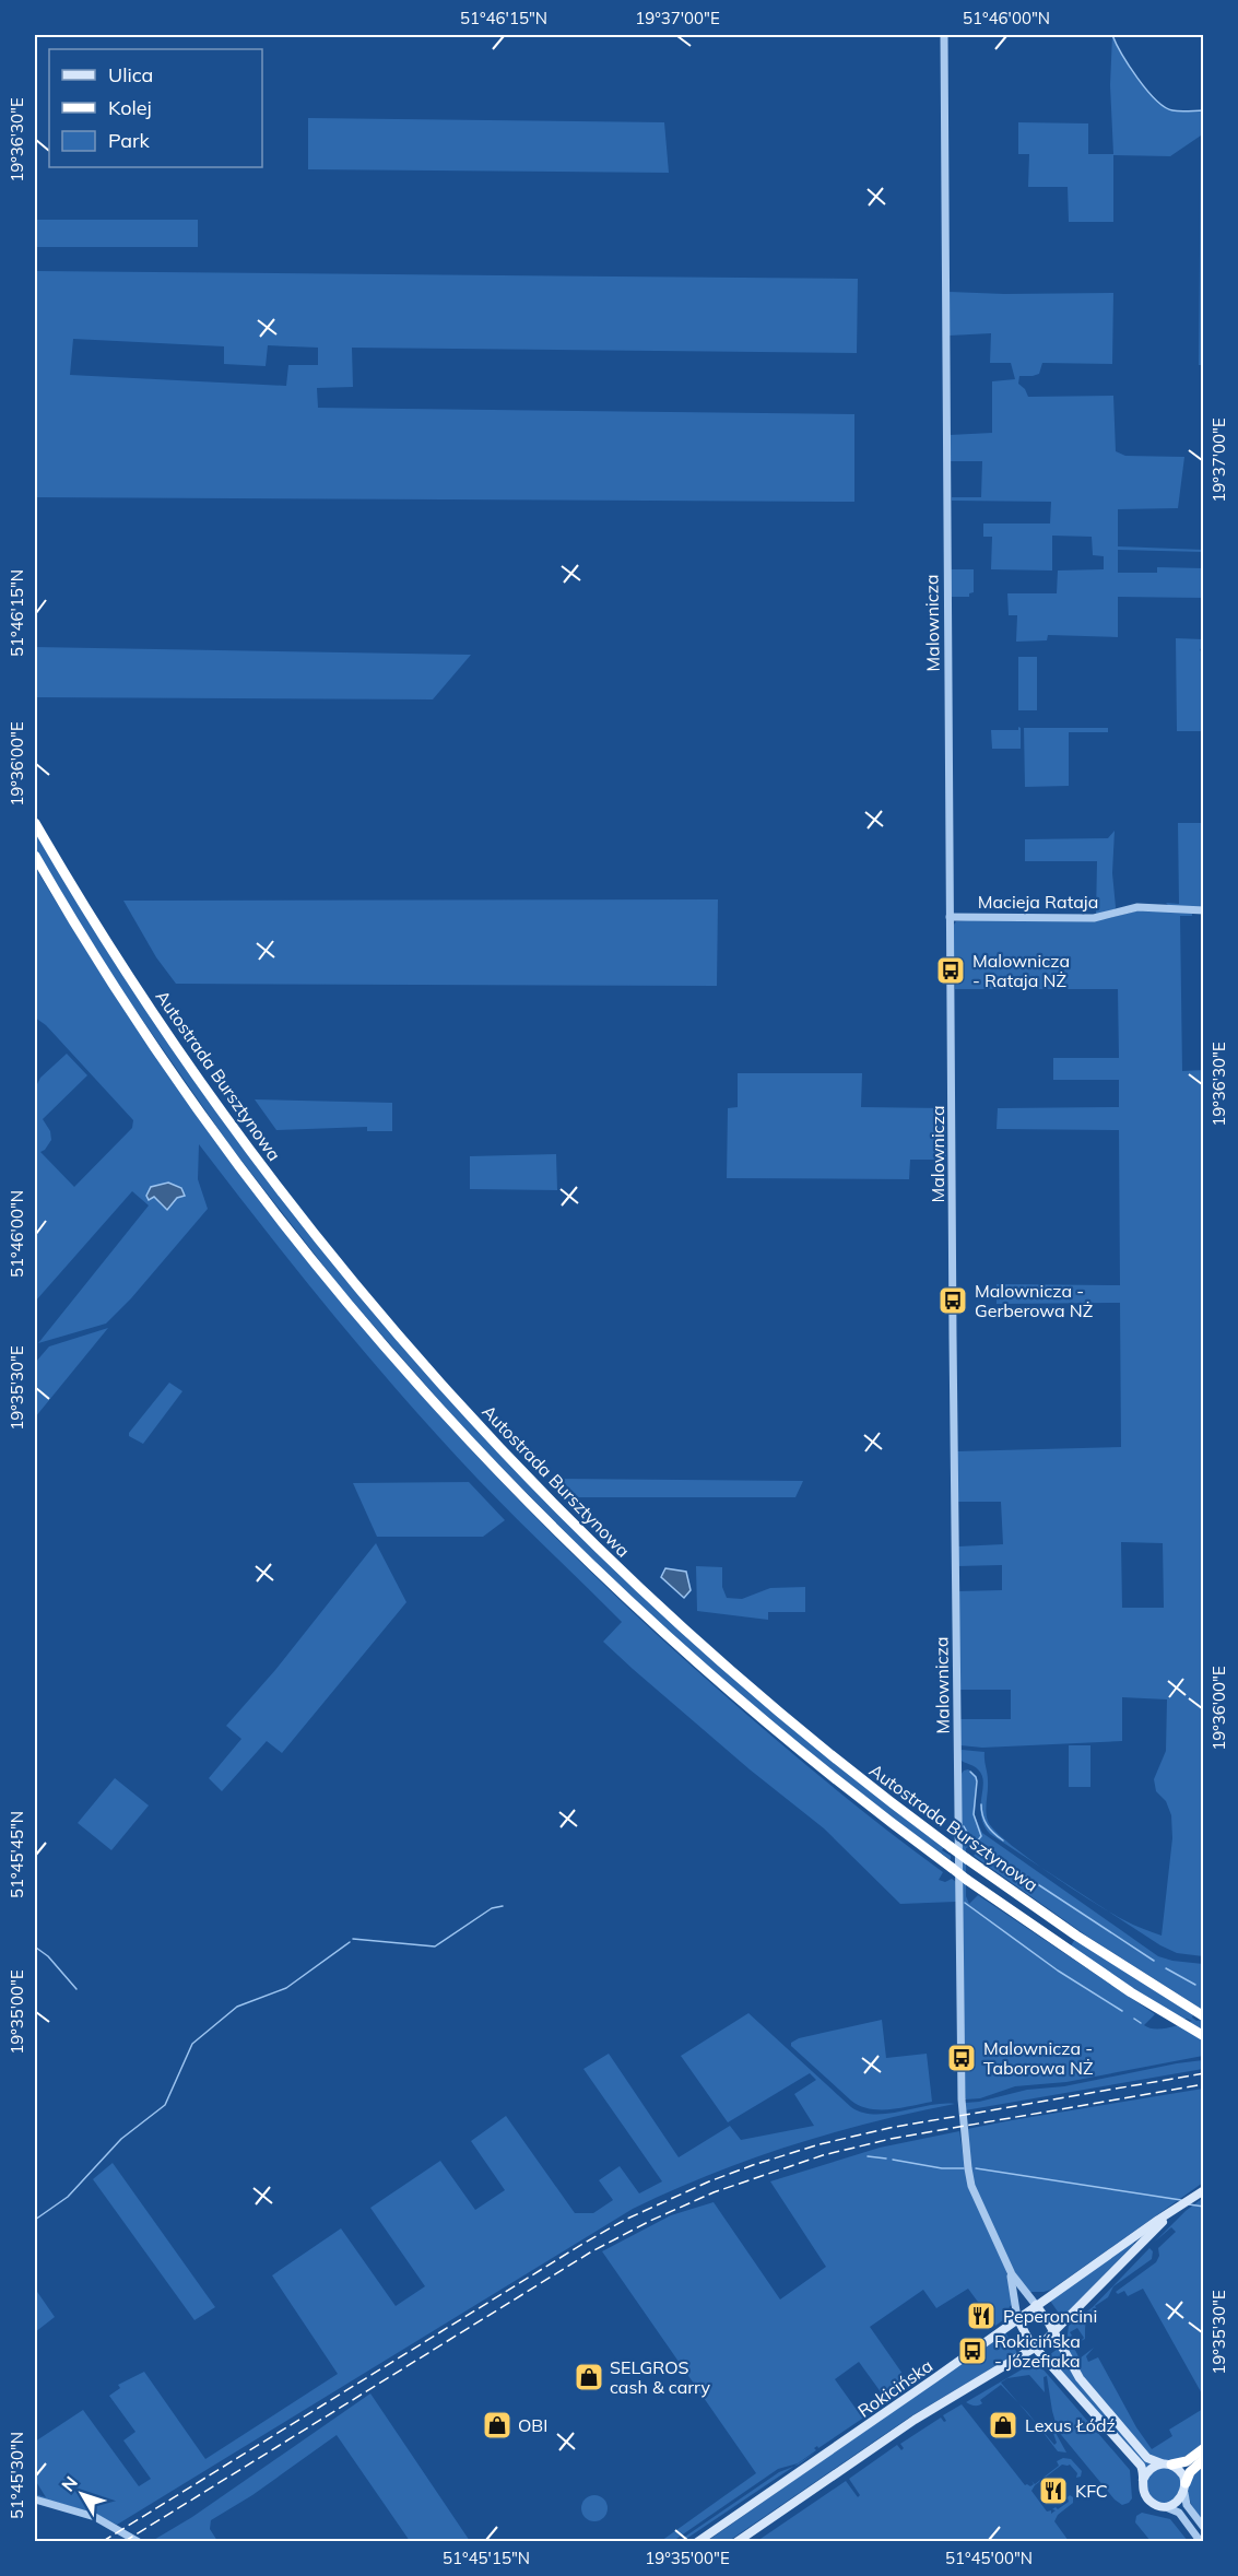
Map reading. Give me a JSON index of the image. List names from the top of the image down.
{
  "streets": {
    "highway": ["Autostrada Bursztynowa"],
    "main road": ["Rokicińska"],
    "street": ["Malownicza", "Macieja Rataja"]
  },
  "crossings": [
    ["Malownicza", "Macieja Rataja"],
    ["Malownicza", "Rokicińska"]
  ],
  "places": {
    "bus stop": [
      "Malownicza - Rataja NŻ",
      "Malownicza - Gerberowa NŻ",
      "Malownicza - Taborowa NŻ",
      "Rokicińska - Józefiaka"
    ],
    "restaurant": ["Peperoncini", "KFC"],
    "shop": ["SELGROS cash & carry", "OBI", "Lexus Łódź"]
  },
  "legend": ["Ulica", "Kolej", "Park"],
  "north": "top left",
  "coordinates": [
    "51°46'15\"N",
    "19°37'00\"E",
    "51°46'00\"N",
    "19°36'30\"E",
    "19°36'00\"E",
    "19°35'30\"E",
    "51°45'45\"N",
    "19°35'00\"E",
    "51°45'30\"N",
    "51°45'15\"N",
    "51°45'00\"N"
  ]
}
